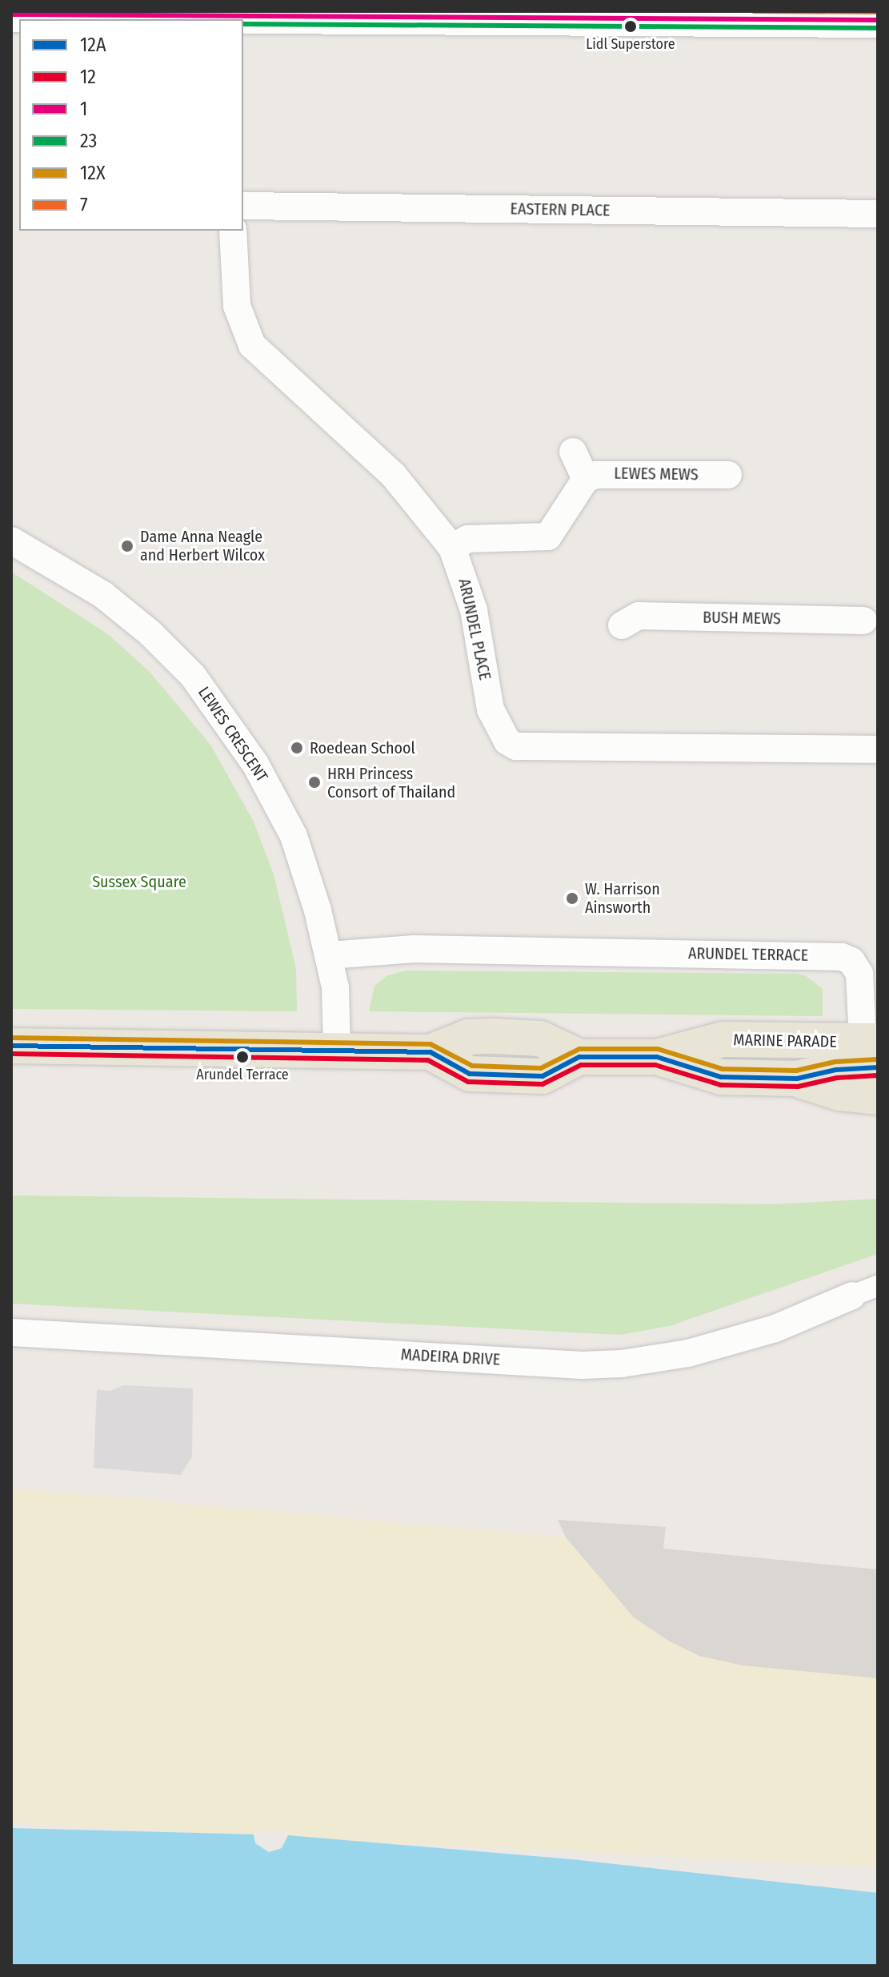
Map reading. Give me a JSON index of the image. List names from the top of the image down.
{
  "streets": {
    "main road": ["MARINE PARADE"],
    "street": [
      "EASTERN PLACE",
      "LEWES MEWS",
      "BUSH MEWS",
      "ARUNDEL PLACE",
      "LEWES CRESCENT",
      "ARUNDEL TERRACE",
      "MADEIRA DRIVE"
    ]
  },
  "crossings": [
    ["LEWES CRESCENT", "ARUNDEL TERRACE"],
    ["LEWES CRESCENT", "MARINE PARADE"],
    ["ARUNDEL TERRACE", "MARINE PARADE"]
  ],
  "parks": ["Sussex Square"],
  "places": [
    "Lidl Superstore",
    "Dame Anna Neagle and Herbert Wilcox",
    "Roedean School",
    "HRH Princess Consort of Thailand",
    "W. Harrison Ainsworth",
    "Arundel Terrace"
  ],
  "lines": [
    "transit line 7",
    "transit line 1",
    "transit line 23",
    "transit line 12X",
    "transit line 12A",
    "transit line 12"
  ],
  "legend": [
    "12A",
    "12",
    "1",
    "23",
    "12X",
    "7"
  ]
}
